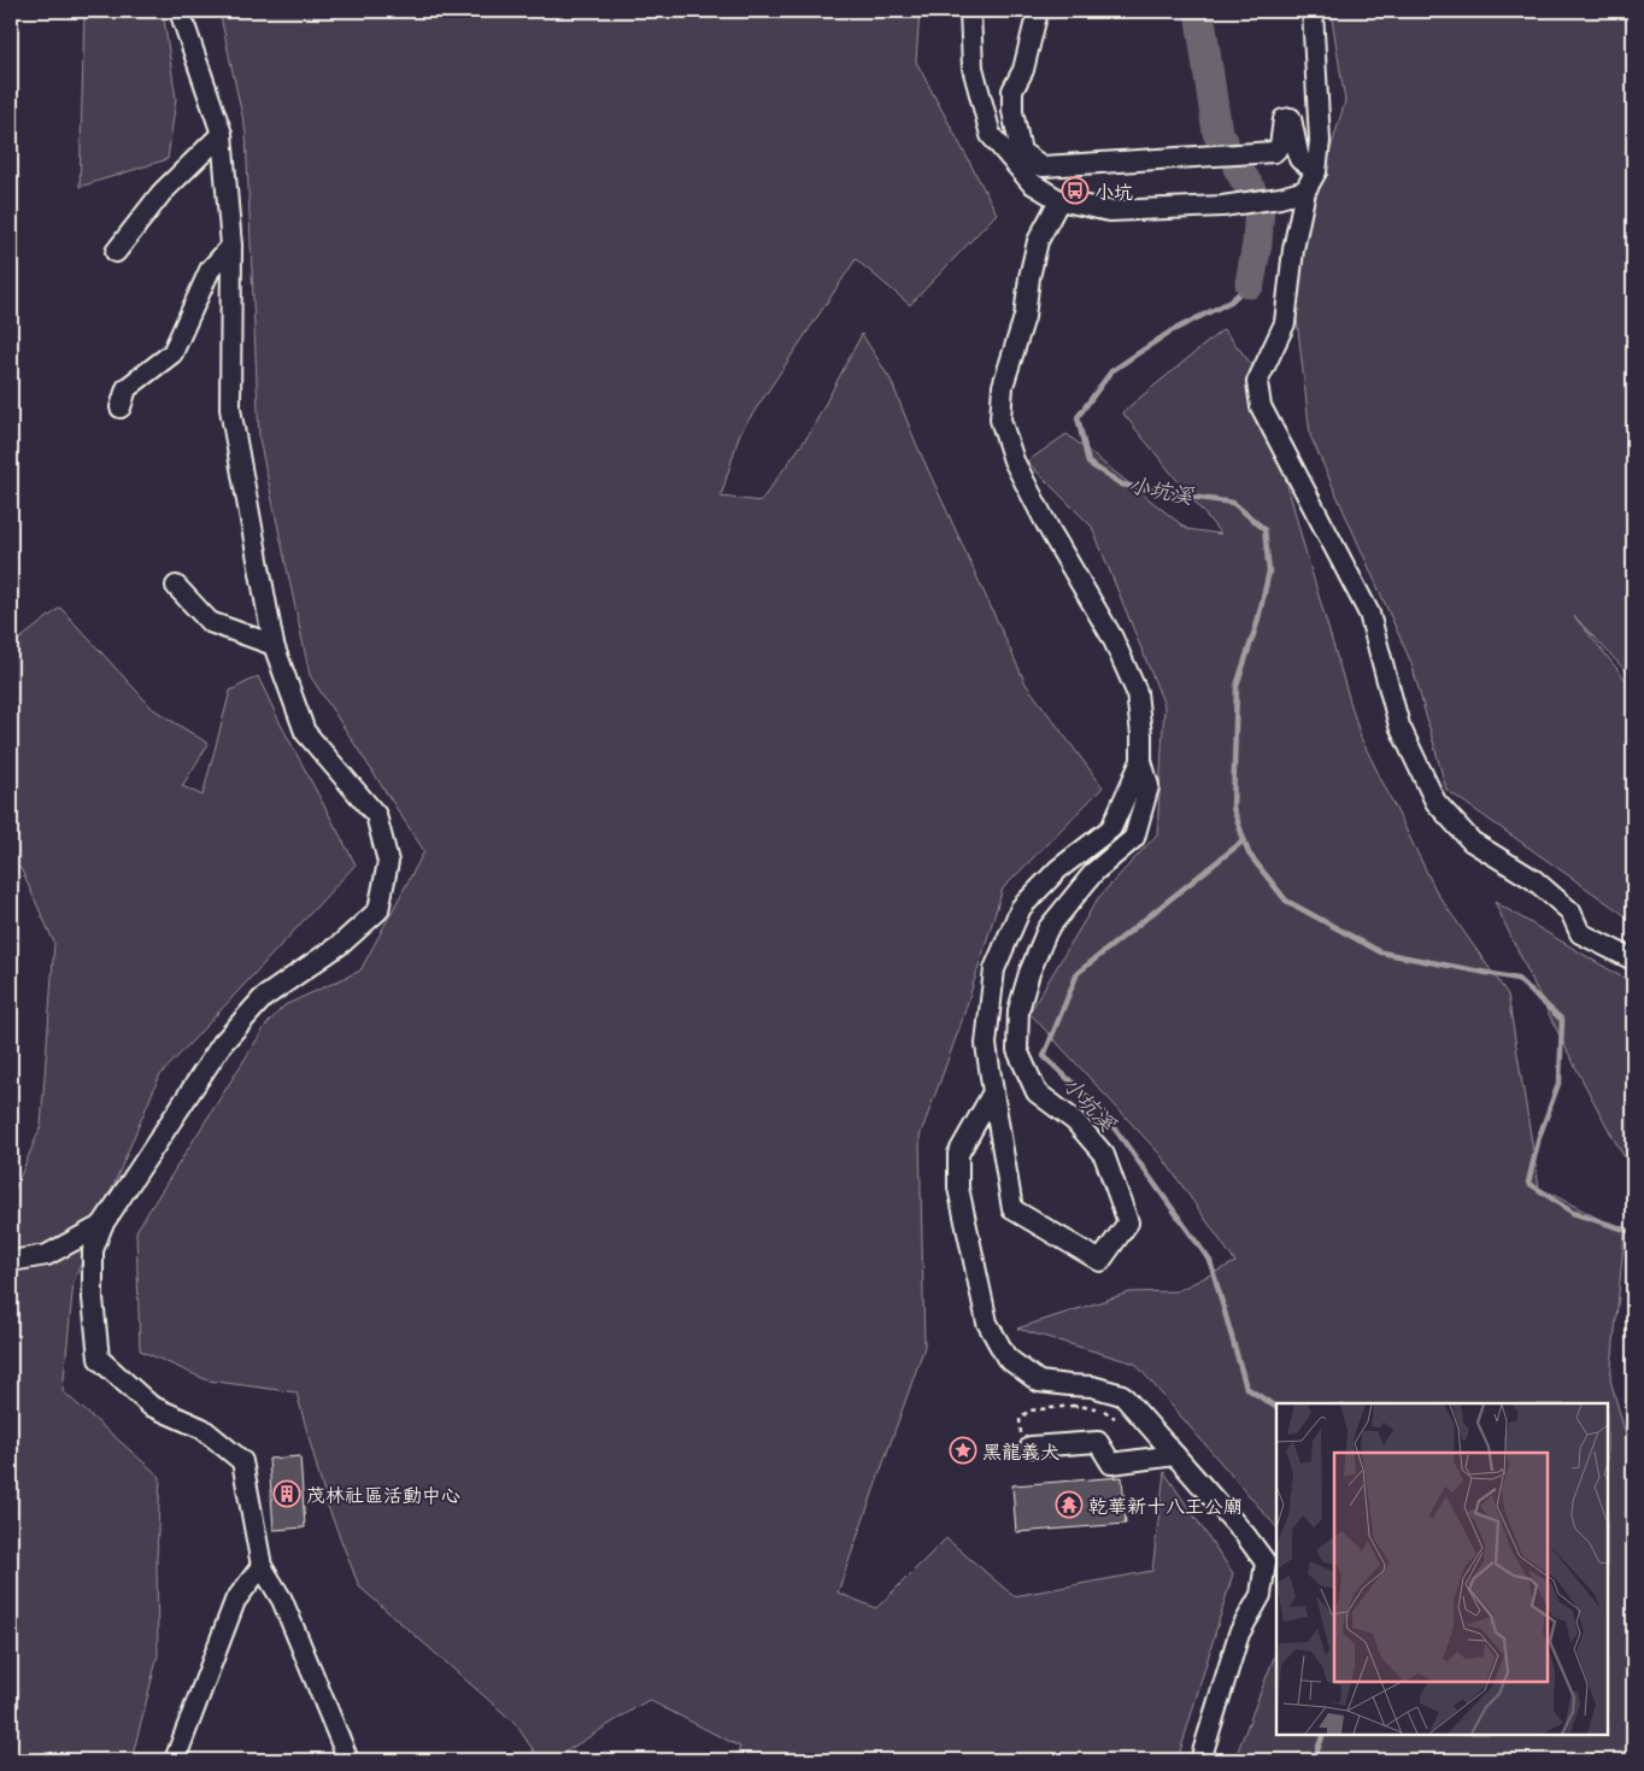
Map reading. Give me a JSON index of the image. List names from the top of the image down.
{
  "water": ["小坑溪"],
  "places": {
    "bus stop": ["小坑"],
    "place": ["黑龍義犬"],
    "building": ["茂林社區活動中心"],
    "temple": ["乾華新十八王公廟"]
  }
}
